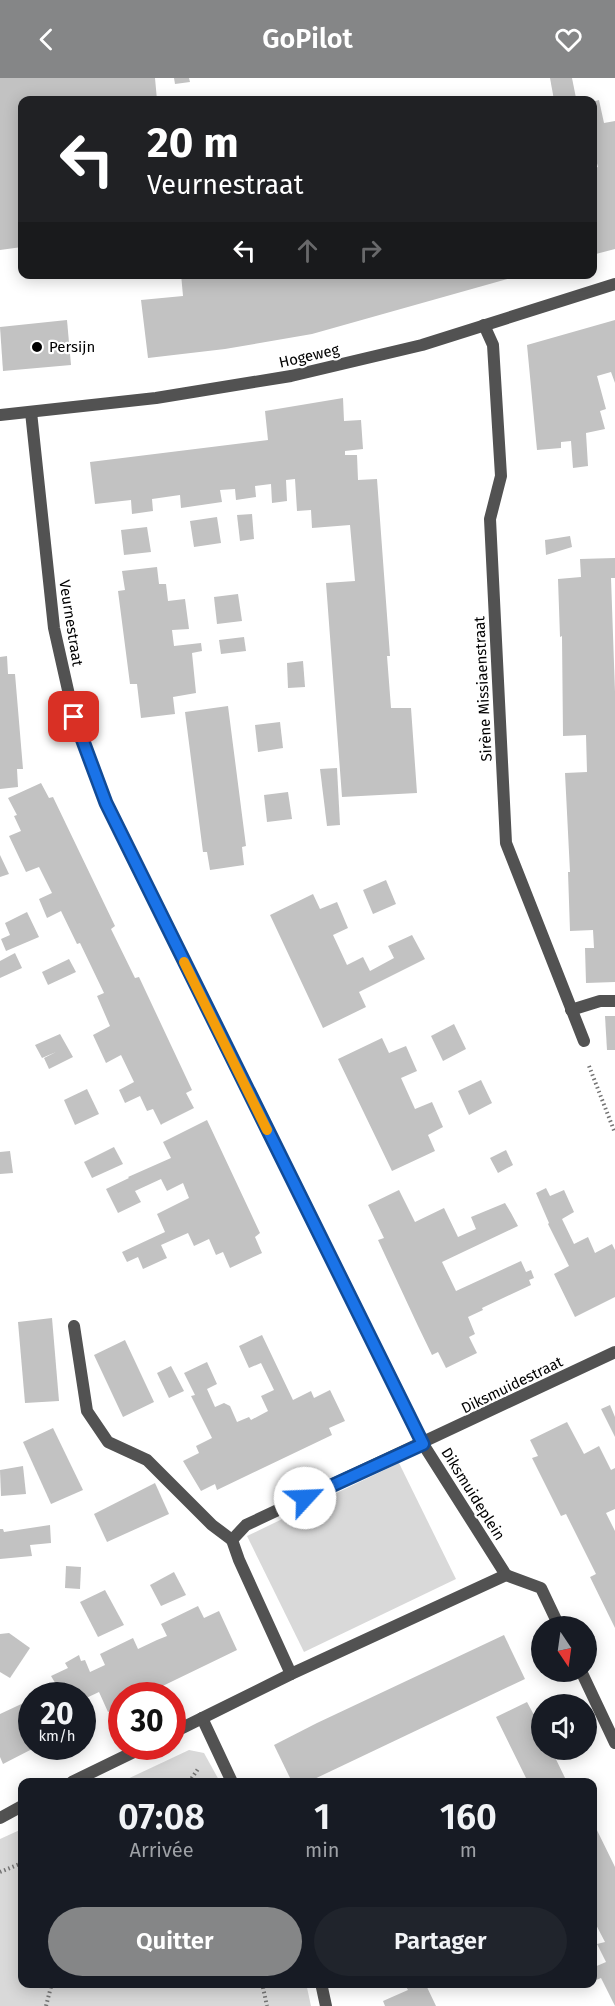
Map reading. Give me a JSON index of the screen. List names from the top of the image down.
{
  "streets": {
    "street": [
      "Hogeweg",
      "Veurnestraat",
      "Sirène Missiaenstraat",
      "Diksmuidestraat",
      "Diksmuideplein"
    ]
  },
  "crossings": [
    ["Hogeweg", "Veurnestraat"],
    ["Hogeweg", "Sirène Missiaenstraat"],
    ["Veurnestraat", "Diksmuidestraat"],
    ["Veurnestraat", "Diksmuideplein"],
    ["Diksmuidestraat", "Diksmuideplein"]
  ],
  "places": ["Persijn"],
  "north": "bottom",
  "page": {
    "header": "GoPilot",
    "turn": ["20 m", "Veurnestraat"],
    "speed": "20 km/h",
    "limit": "30",
    "eta": [
      "07:08",
      "Arrivée",
      "1",
      "min",
      "160",
      "m"
    ],
    "buttons": ["Quitter", "Partager"]
  }
}
